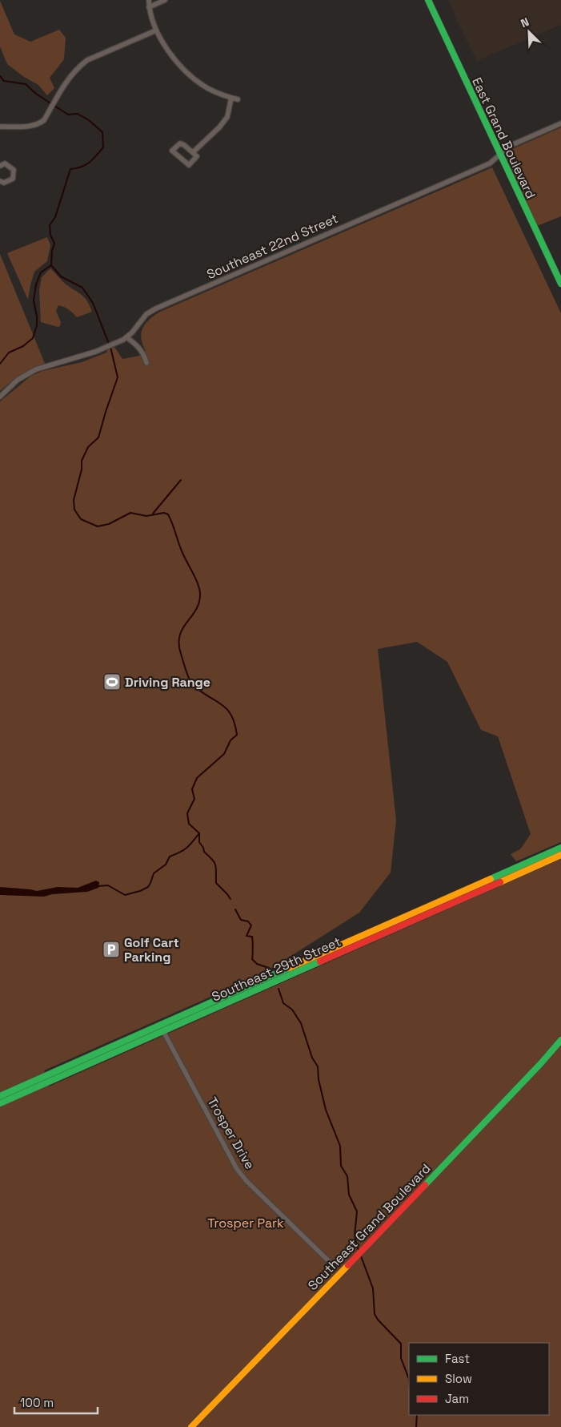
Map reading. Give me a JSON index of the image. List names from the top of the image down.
{
  "streets": {
    "main road": ["East Grand Boulevard", "Southeast 29th Street", "Southeast Grand Boulevard"],
    "street": ["Southeast 22nd Street", "Trosper Drive"]
  },
  "crossings": [
    ["East Grand Boulevard", "Southeast 22nd Street"],
    ["Southeast 29th Street", "Trosper Drive"]
  ],
  "parks": ["Trosper Park"],
  "places": {
    "sports": ["Driving Range"],
    "parking": ["Golf Cart Parking"]
  },
  "legend": ["Fast", "Slow", "Jam"],
  "scale_bar": "100 m",
  "north": "top left"
}
